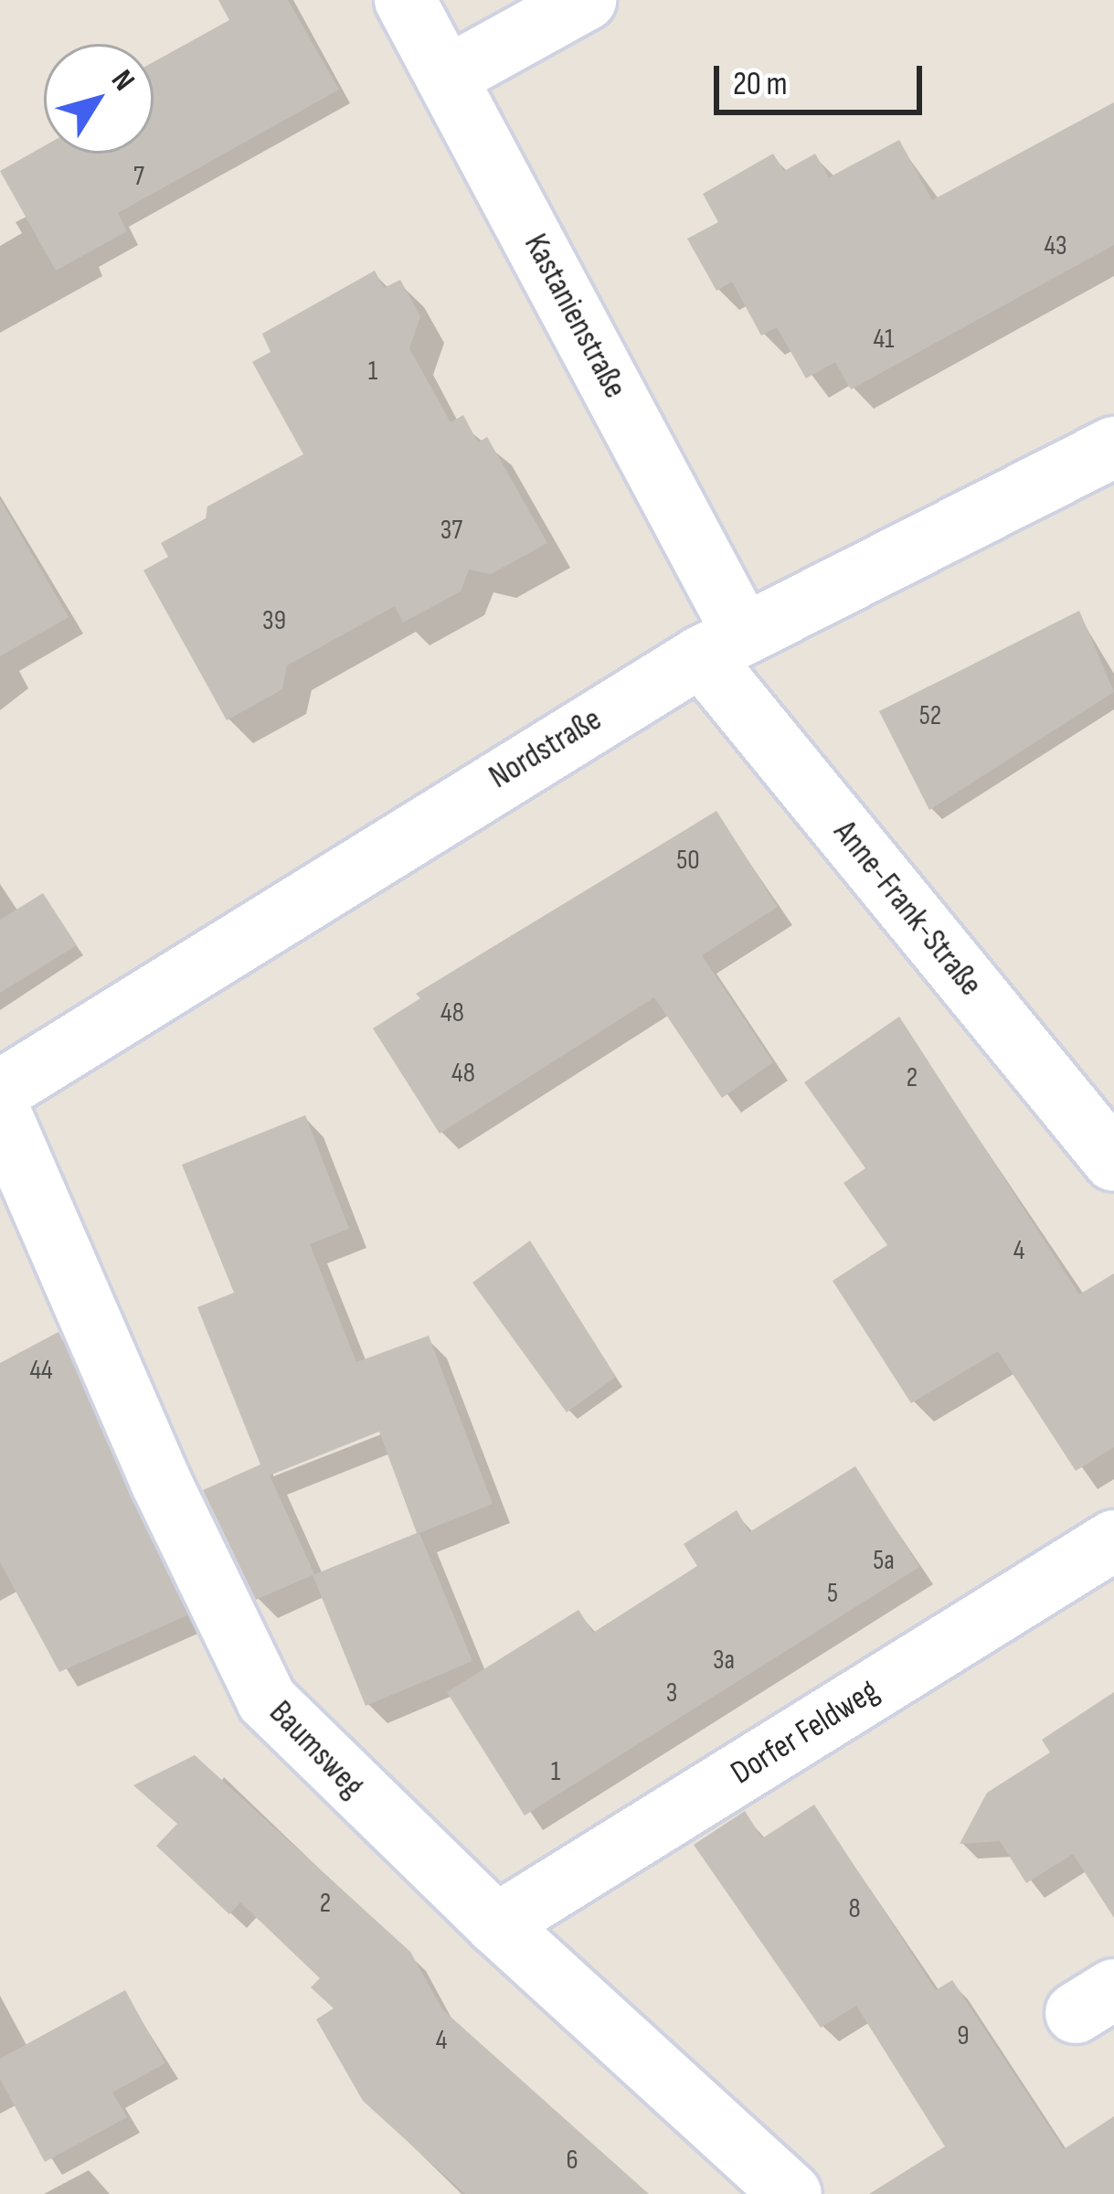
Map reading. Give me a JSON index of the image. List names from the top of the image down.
{
  "streets": {
    "street": [
      "Kastanienstraße",
      "Nordstraße",
      "Anne-Frank-Straße",
      "Dorfer Feldweg",
      "Baumsweg"
    ]
  },
  "crossings": [
    ["Kastanienstraße", "Nordstraße"],
    ["Kastanienstraße", "Anne-Frank-Straße"],
    ["Nordstraße", "Anne-Frank-Straße"],
    ["Dorfer Feldweg", "Baumsweg"]
  ],
  "house_numbers": [
    "7",
    "43",
    "41",
    "1",
    "37",
    "39",
    "52",
    "50",
    "48",
    "48",
    "2",
    "4",
    "44",
    "5a",
    "5",
    "3a",
    "3",
    "1",
    "2",
    "8",
    "9",
    "4",
    "6"
  ],
  "scale_bar": "20 m",
  "north": "top right"
}
